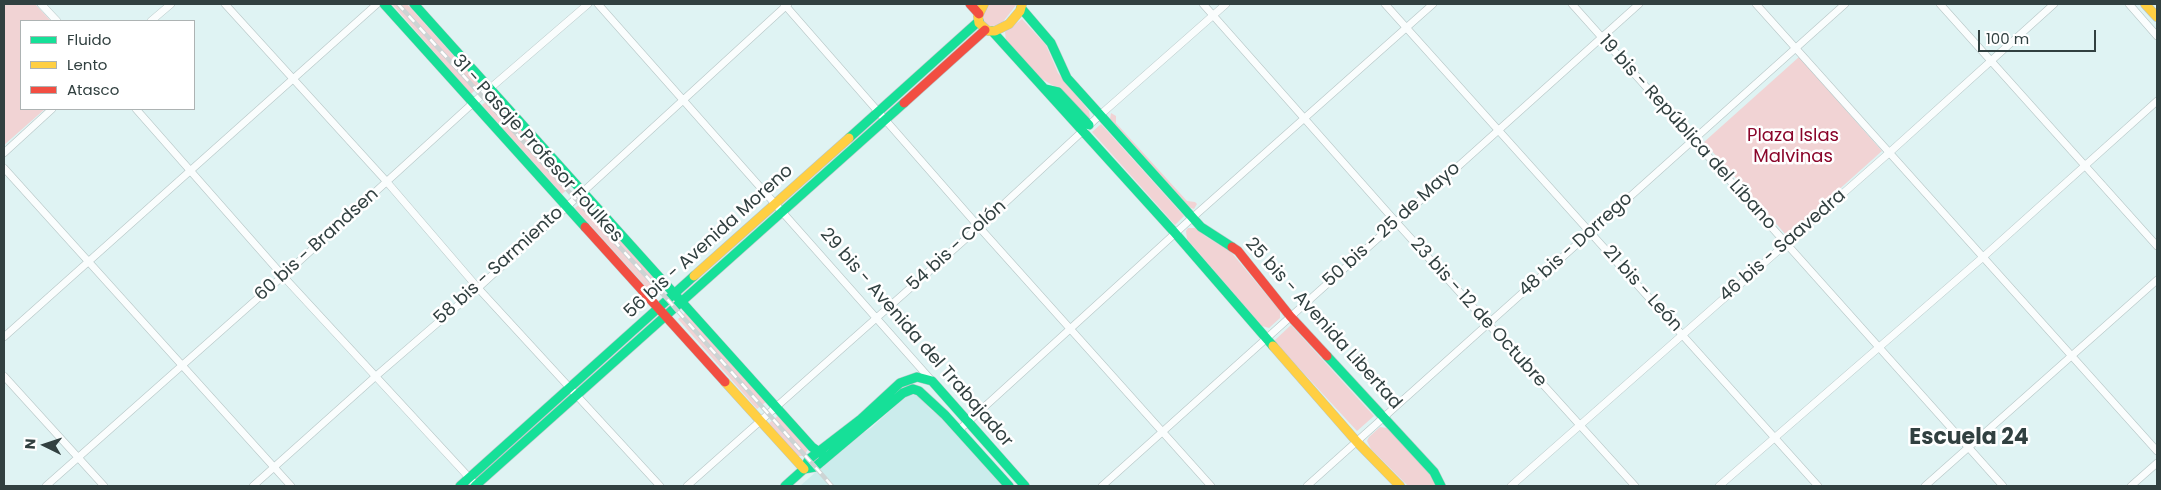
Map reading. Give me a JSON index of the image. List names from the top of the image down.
{
  "streets": {
    "main road": [
      "31 - Pasaje Profesor Foulkes",
      "56 bis - Avenida Moreno",
      "25 bis - Avenida Libertad",
      "29 bis - Avenida del Trabajador"
    ],
    "street": [
      "19 bis - República del Líbano",
      "50 bis - 25 de Mayo",
      "60 bis - Brandsen",
      "48 bis - Dorrego",
      "54 bis - Colón",
      "46 bis - Saavedra",
      "58 bis - Sarmiento",
      "21 bis - León",
      "23 bis - 12 de Octubre"
    ]
  },
  "crossings": [
    ["19 bis - República del Líbano", "50 bis - 25 de Mayo"],
    ["19 bis - República del Líbano", "48 bis - Dorrego"],
    ["19 bis - República del Líbano", "46 bis - Saavedra"],
    ["31 - Pasaje Profesor Foulkes", "56 bis - Avenida Moreno"],
    ["31 - Pasaje Profesor Foulkes", "60 bis - Brandsen"],
    ["31 - Pasaje Profesor Foulkes", "54 bis - Colón"],
    ["31 - Pasaje Profesor Foulkes", "58 bis - Sarmiento"],
    ["31 - Pasaje Profesor Foulkes", "29 bis - Avenida del Trabajador"],
    ["50 bis - 25 de Mayo", "21 bis - León"],
    ["50 bis - 25 de Mayo", "23 bis - 12 de Octubre"],
    ["50 bis - 25 de Mayo", "25 bis - Avenida Libertad"],
    ["56 bis - Avenida Moreno", "25 bis - Avenida Libertad"],
    ["56 bis - Avenida Moreno", "29 bis - Avenida del Trabajador"],
    ["48 bis - Dorrego", "21 bis - León"],
    ["48 bis - Dorrego", "23 bis - 12 de Octubre"],
    ["48 bis - Dorrego", "25 bis - Avenida Libertad"],
    ["54 bis - Colón", "23 bis - 12 de Octubre"],
    ["54 bis - Colón", "25 bis - Avenida Libertad"],
    ["54 bis - Colón", "29 bis - Avenida del Trabajador"],
    ["46 bis - Saavedra", "21 bis - León"],
    ["46 bis - Saavedra", "23 bis - 12 de Octubre"],
    ["58 bis - Sarmiento", "29 bis - Avenida del Trabajador"]
  ],
  "districts": ["Escuela 24"],
  "parks": ["Plaza Islas Malvinas"],
  "legend": ["Fluido", "Lento", "Atasco"],
  "scale_bar": "100 m",
  "north": "left"
}
